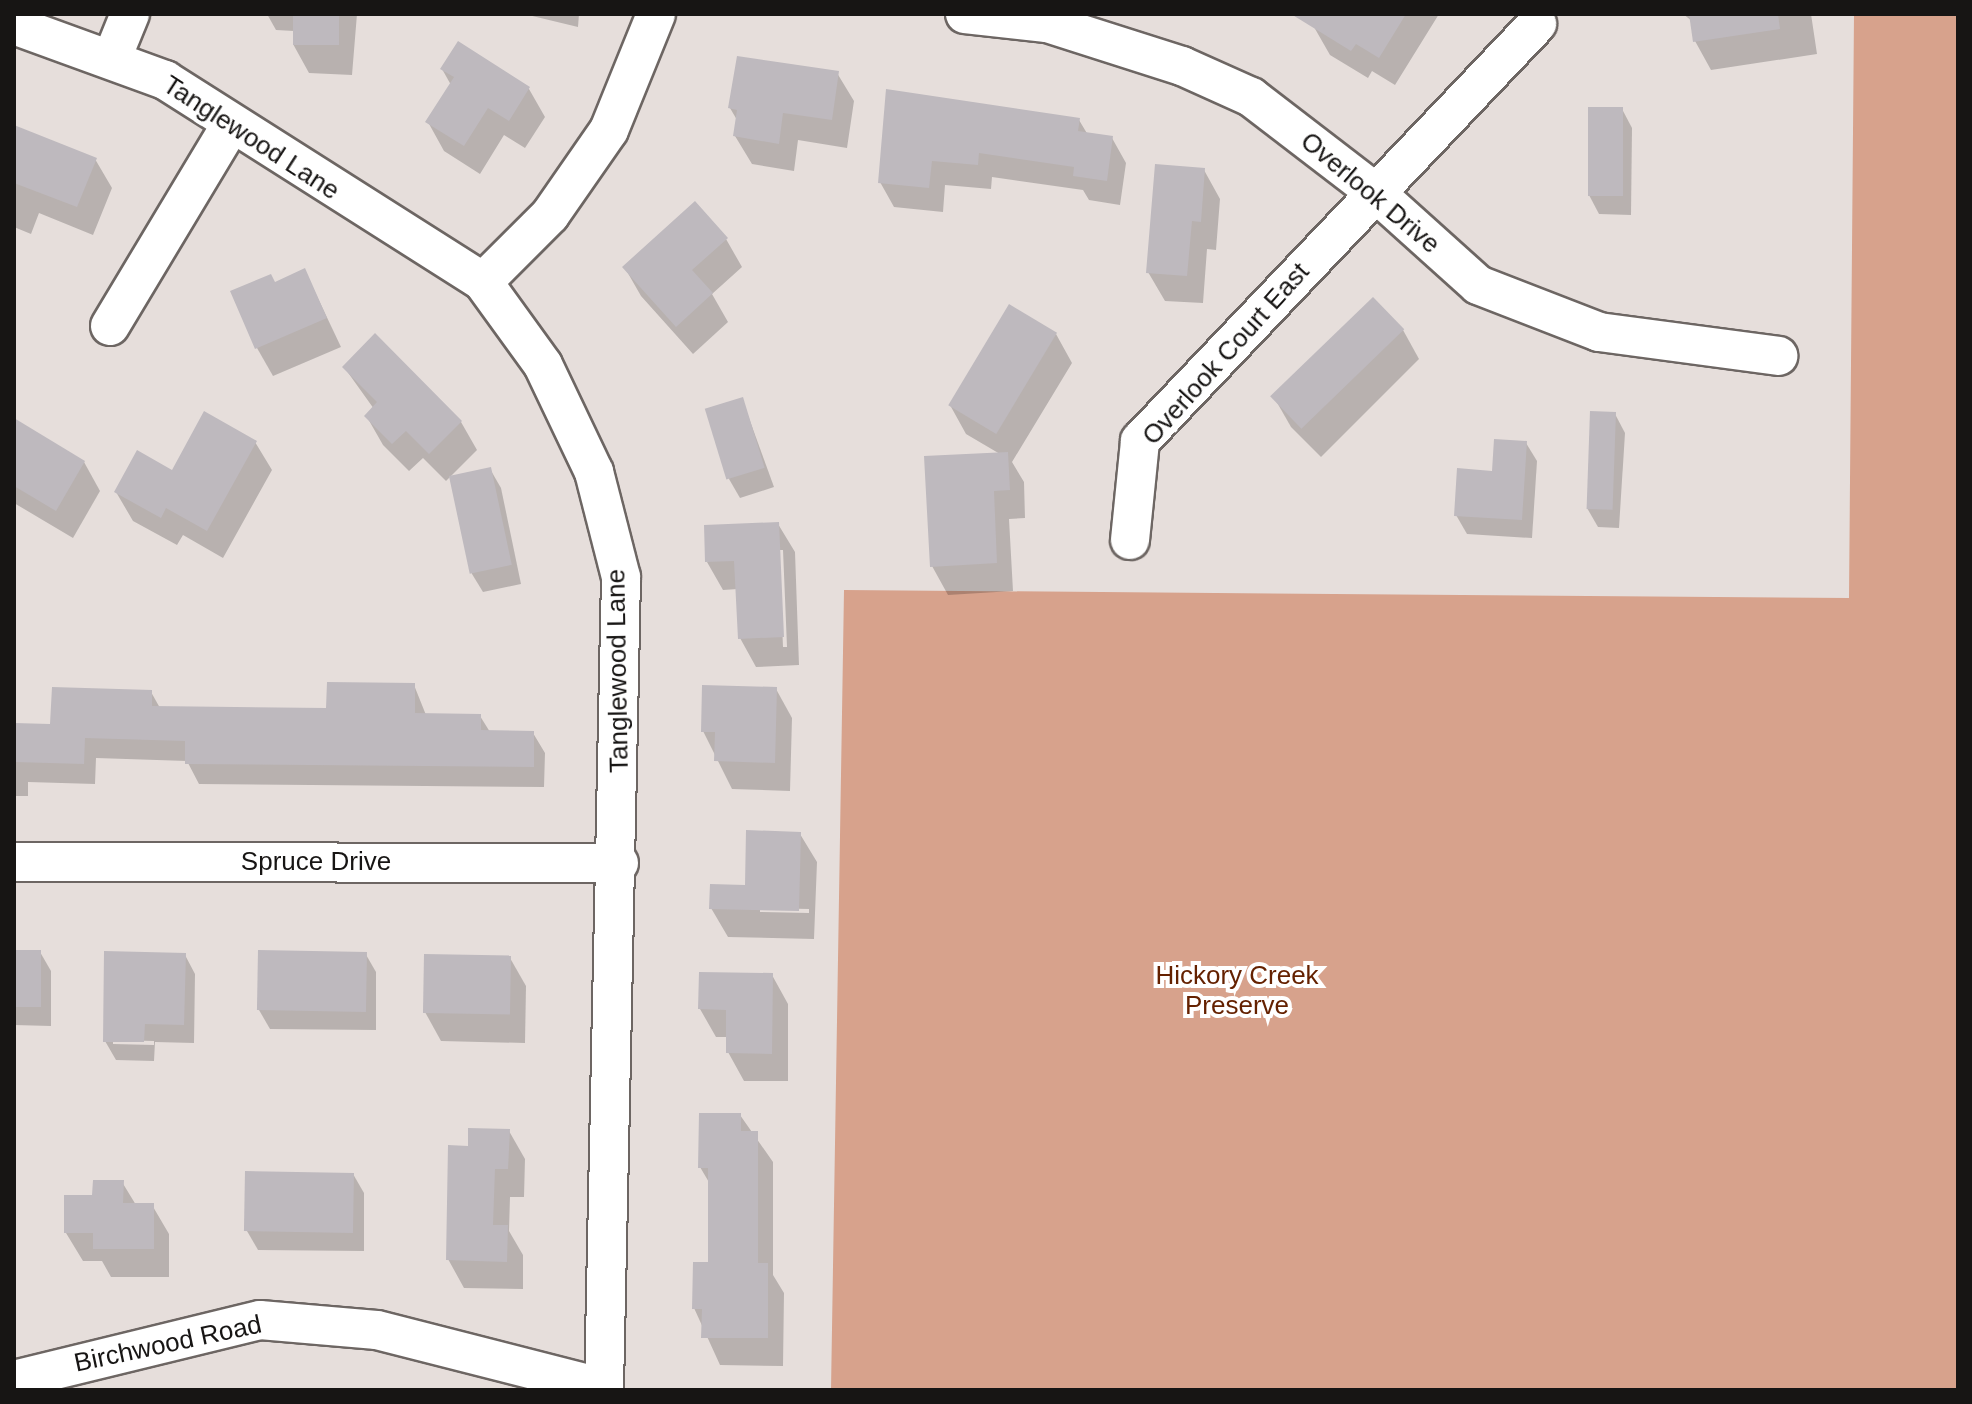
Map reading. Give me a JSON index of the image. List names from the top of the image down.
{
  "streets": {
    "street": [
      "Tanglewood Lane",
      "Overlook Drive",
      "Overlook Court East",
      "Spruce Drive",
      "Birchwood Road"
    ]
  },
  "crossings": [
    ["Tanglewood Lane", "Spruce Drive"],
    ["Tanglewood Lane", "Birchwood Road"],
    ["Overlook Drive", "Overlook Court East"]
  ],
  "parks": ["Hickory Creek Preserve"]
}
